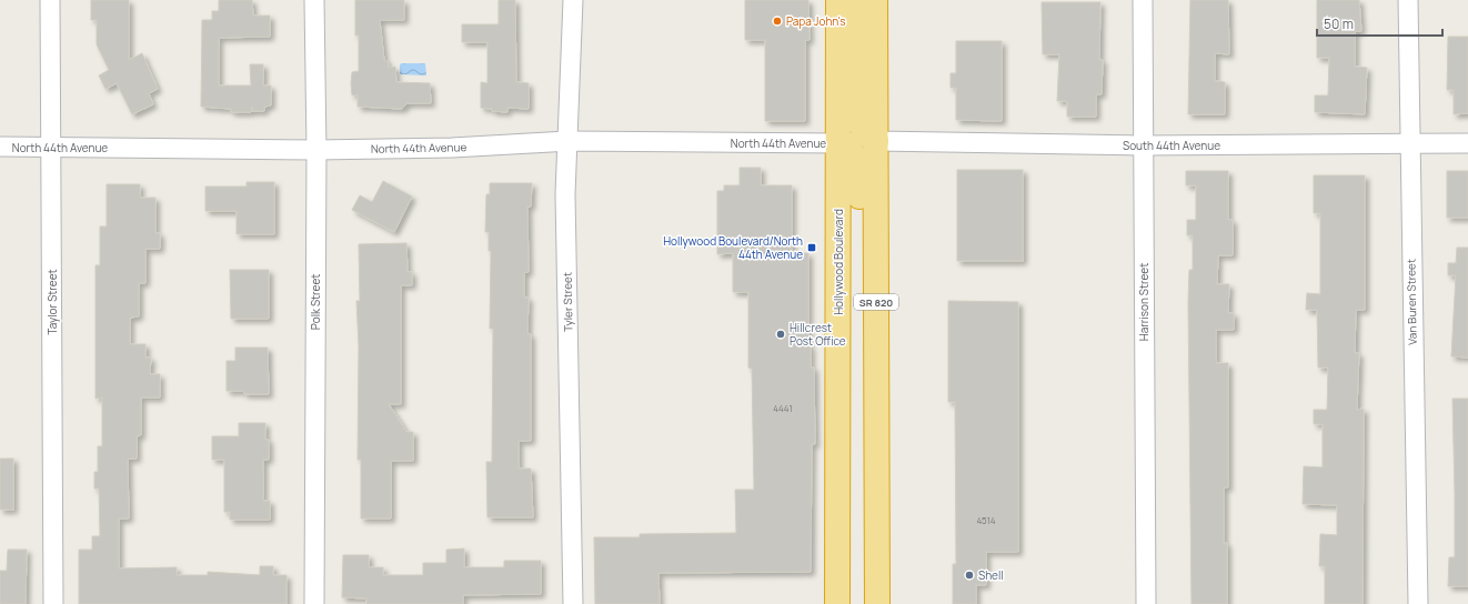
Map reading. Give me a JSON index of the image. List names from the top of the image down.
{
  "streets": {
    "highway": ["Hollywood Boulevard", "SR 820"],
    "street": [
      "North 44th Avenue",
      "South 44th Avenue",
      "Taylor Street",
      "Polk Street",
      "Tyler Street",
      "Harrison Street",
      "Van Buren Street"
    ]
  },
  "crossings": [
    ["North 44th Avenue", "Hollywood Boulevard"],
    ["North 44th Avenue", "Taylor Street"],
    ["North 44th Avenue", "Polk Street"],
    ["North 44th Avenue", "Tyler Street"],
    ["South 44th Avenue", "SR 820"],
    ["South 44th Avenue", "Harrison Street"],
    ["South 44th Avenue", "Van Buren Street"]
  ],
  "places": {
    "other": ["Papa John's", "Hillcrest Post Office", "Shell"],
    "transit": ["Hollywood Boulevard/North 44th Avenue"]
  },
  "house_numbers": ["4441", "4514"],
  "scale_bar": "50 m"
}
